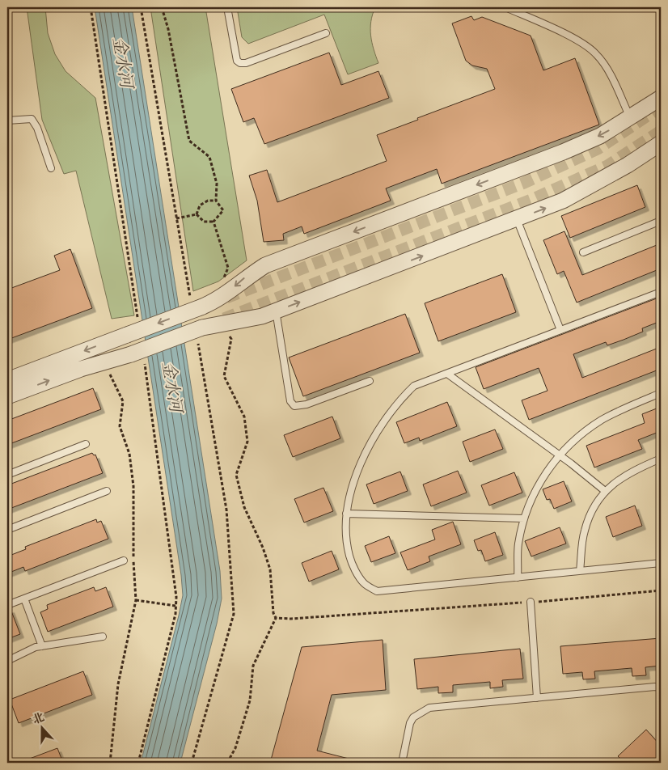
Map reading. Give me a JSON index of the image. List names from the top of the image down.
{
  "water": ["金水河"],
  "north": "top"
}
